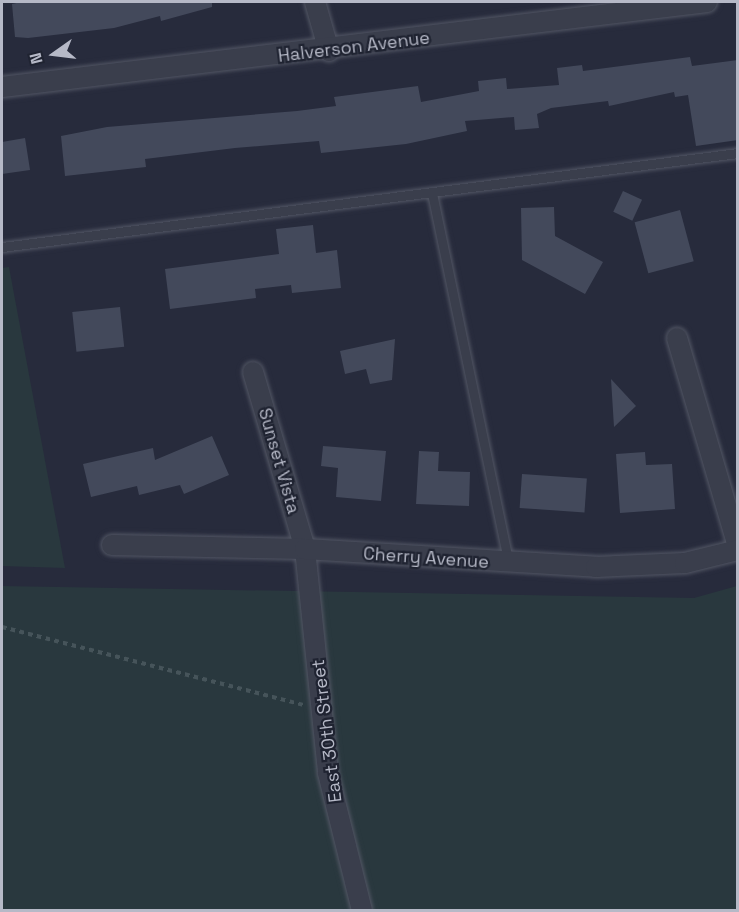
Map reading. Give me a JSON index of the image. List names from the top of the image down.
{
  "streets": {
    "street": [
      "Halverson Avenue",
      "Sunset Vista",
      "Cherry Avenue",
      "East 30th Street"
    ]
  },
  "crossings": [
    ["Sunset Vista", "Cherry Avenue"],
    ["Sunset Vista", "East 30th Street"],
    ["Cherry Avenue", "East 30th Street"]
  ],
  "north": "left"
}
